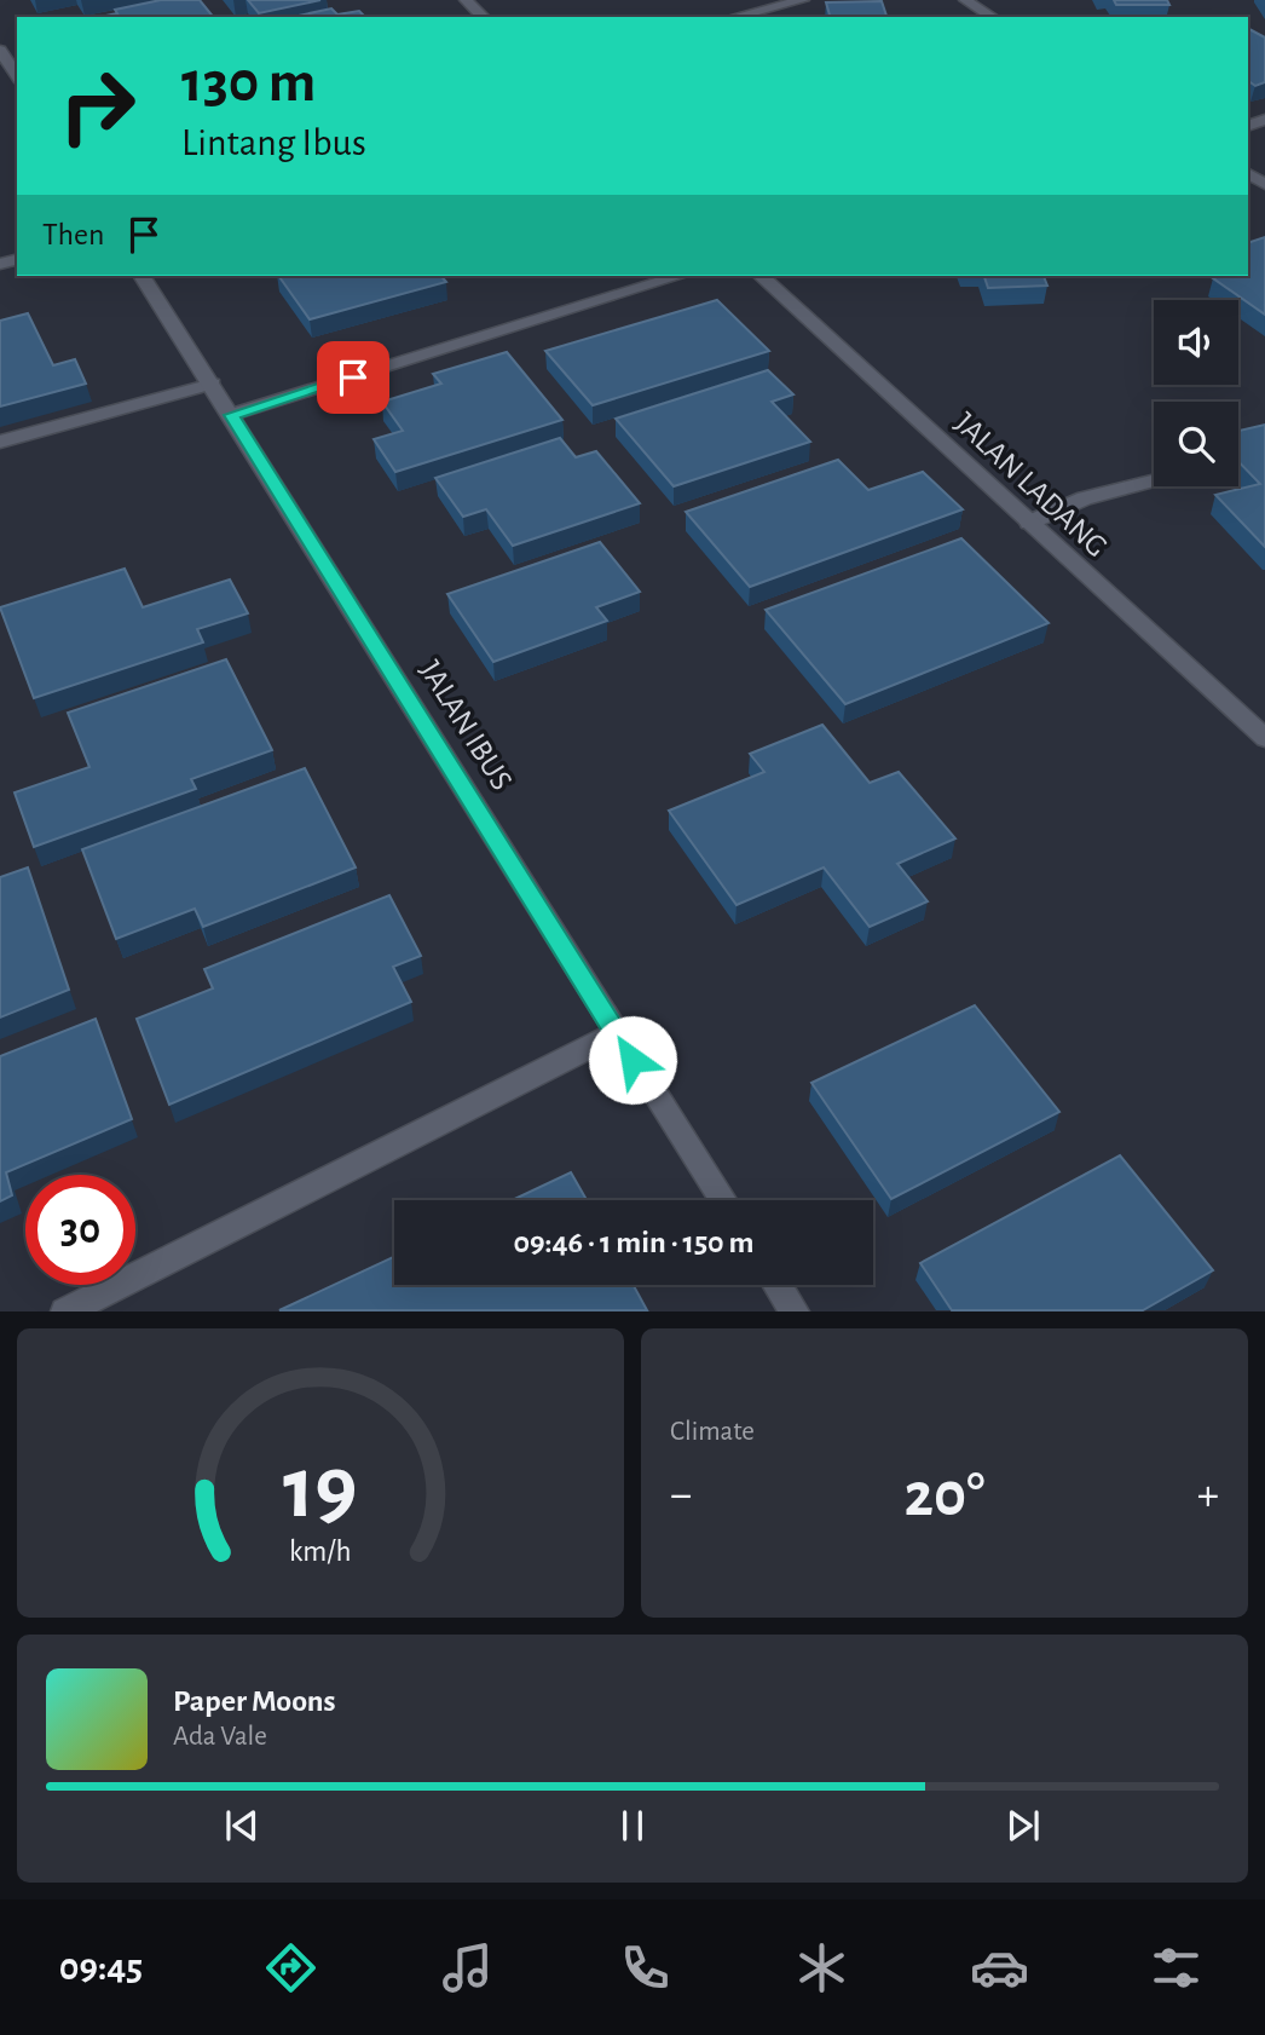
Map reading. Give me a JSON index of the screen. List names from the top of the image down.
{
  "streets": {
    "street": ["JALAN LADANG", "JALAN IBUS"]
  },
  "page": {
    "turn": ["130 m", "Lintang Ibus"],
    "then": "Then",
    "limit": "30",
    "trip": "09:46 · 1 min · 150 m",
    "tile": "Climate",
    "heat": ["−", "20°", "+"],
    "song": ["Paper Moons", "Ada Vale"],
    "tabs": "09:45",
    "gauge": ["19", "km/h"]
  }
}
